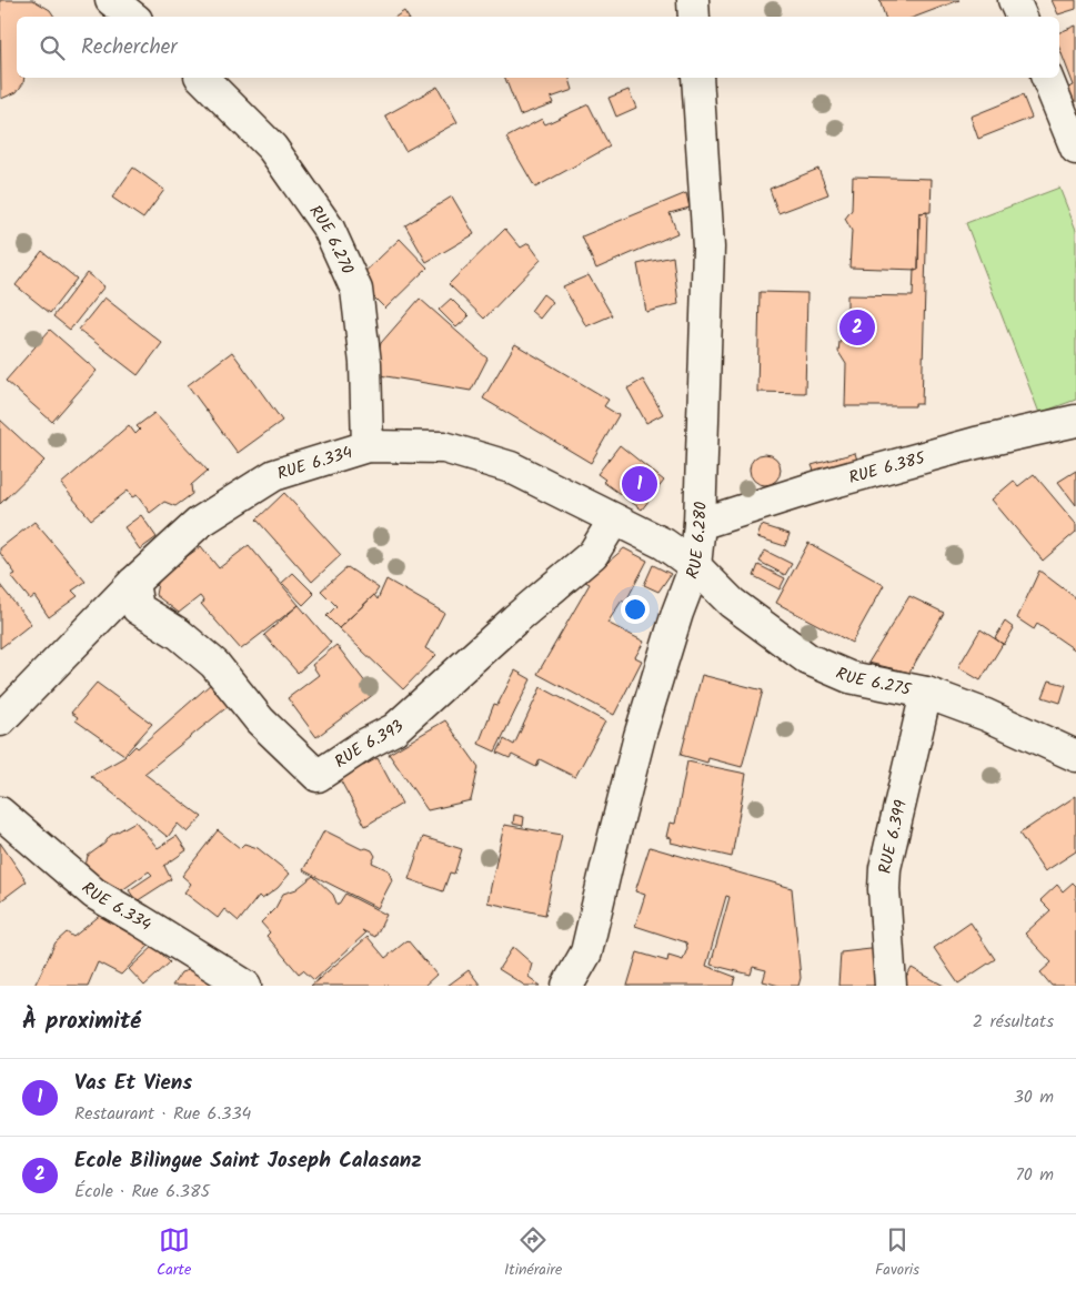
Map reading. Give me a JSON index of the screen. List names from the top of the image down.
{
  "streets": {
    "street": [
      "RUE 6.270",
      "RUE 6.334",
      "RUE 6.385",
      "RUE 6.280",
      "RUE 6.275",
      "RUE 6.393",
      "RUE 6.399"
    ]
  },
  "crossings": [
    ["RUE 6.270", "RUE 6.334"],
    ["RUE 6.334", "RUE 6.280"],
    ["RUE 6.334", "RUE 6.275"],
    ["RUE 6.334", "RUE 6.393"],
    ["RUE 6.385", "RUE 6.280"],
    ["RUE 6.280", "RUE 6.275"],
    ["RUE 6.275", "RUE 6.399"]
  ],
  "page": {
    "search": "Rechercher",
    "pins": ["2", "1"],
    "heading": ["À proximité", "2 résultats"],
    "list": [
      {
        "mark": "1",
        "name": "Vas Et Viens",
        "note": "Restaurant · Rue 6.334",
        "value": "30 m"
      },
      {
        "mark": "2",
        "name": "Ecole Bilingue Saint Joseph Calasanz",
        "note": "École · Rue 6.385",
        "value": "70 m"
      }
    ],
    "nav": ["Carte", "Itinéraire", "Favoris"]
  }
}
